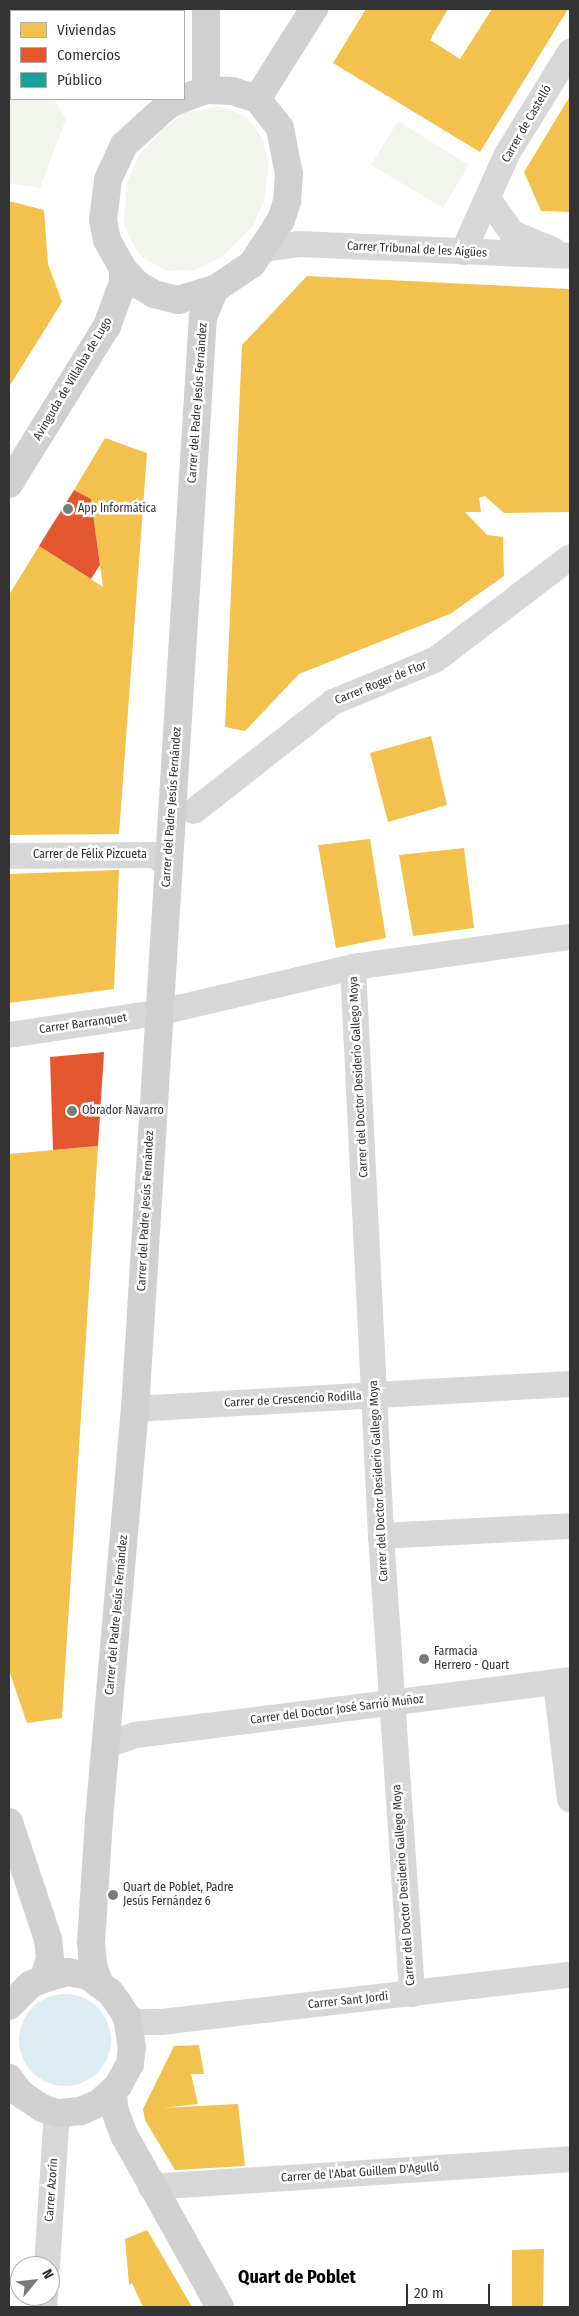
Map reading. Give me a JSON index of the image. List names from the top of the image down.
{
  "streets": {
    "street": [
      "Carrer de Castelló",
      "Carrer Tribunal de les Aigües",
      "Avinguda de Villalba de Lugo",
      "Carrer del Padre Jesús Fernández",
      "Carrer Roger de Flor",
      "Carrer de Félix Pizcueta",
      "Carrer Barranquet",
      "Carrer del Doctor Desiderio Gallego Moya",
      "Carrer de Crescencio Rodilla",
      "Carrer del Doctor José Sarrió Muñoz",
      "Carrer Sant Jordi",
      "Carrer de l'Abat Guillem D'Agulló",
      "Carrer Azorín"
    ]
  },
  "crossings": [
    ["Carrer de Castelló", "Carrer Tribunal de les Aigües"],
    ["Carrer del Padre Jesús Fernández", "Carrer de Félix Pizcueta"],
    ["Carrer del Padre Jesús Fernández", "Carrer Barranquet"],
    ["Carrer del Padre Jesús Fernández", "Carrer de Crescencio Rodilla"],
    ["Carrer del Padre Jesús Fernández", "Carrer del Doctor José Sarrió Muñoz"],
    ["Carrer Barranquet", "Carrer del Doctor Desiderio Gallego Moya"],
    ["Carrer del Doctor Desiderio Gallego Moya", "Carrer de Crescencio Rodilla"],
    ["Carrer del Doctor Desiderio Gallego Moya", "Carrer del Doctor José Sarrió Muñoz"],
    ["Carrer del Doctor Desiderio Gallego Moya", "Carrer Sant Jordi"]
  ],
  "districts": ["Quart de Poblet"],
  "places": [
    "App Informática",
    "Obrador Navarro",
    "Farmacia Herrero - Quart",
    "Quart de Poblet, Padre Jesús Fernández 6"
  ],
  "legend": ["Viviendas", "Comercios", "Público"],
  "scale_bar": "20 m",
  "north": "top right"
}
